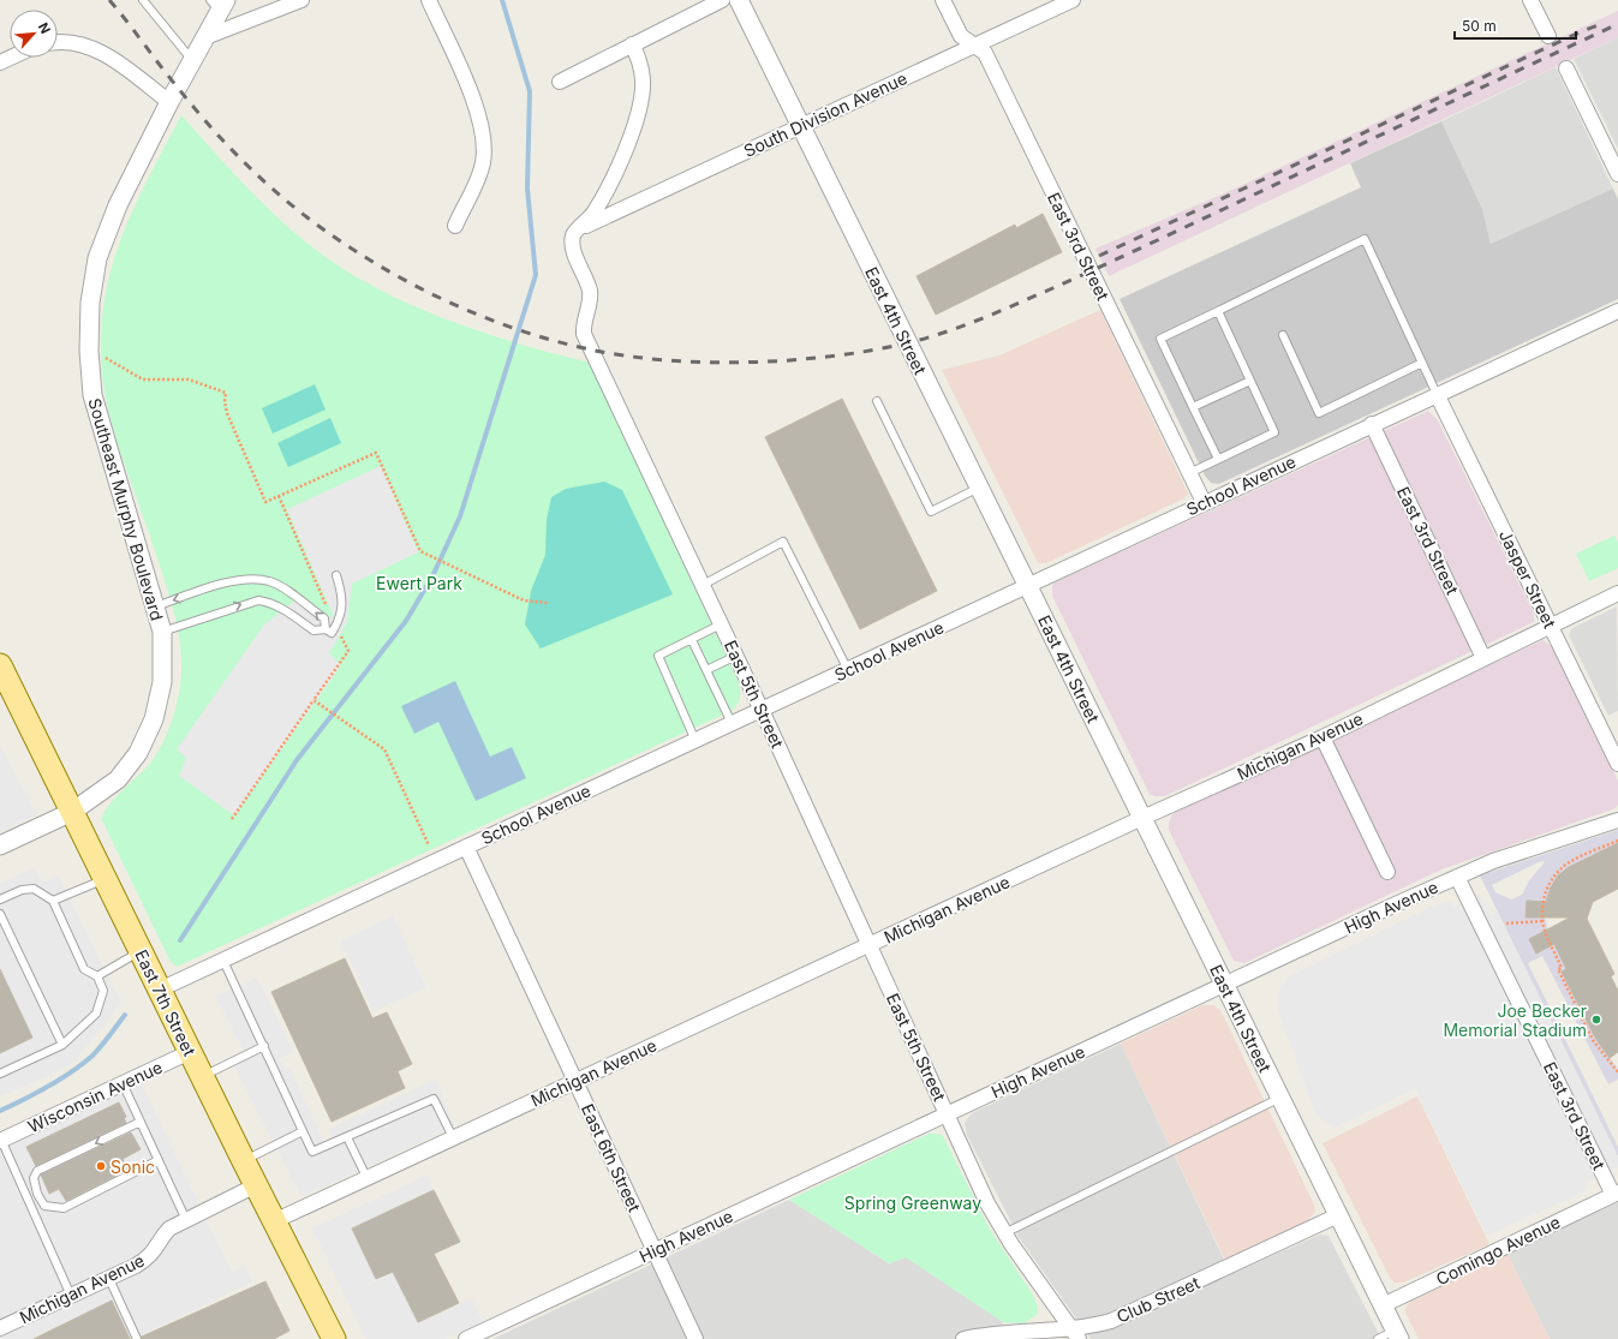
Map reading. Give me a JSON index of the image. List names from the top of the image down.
{
  "streets": {
    "main road": ["East 7th Street"],
    "street": [
      "South Division Avenue",
      "East 3rd Street",
      "East 4th Street",
      "School Avenue",
      "Southeast Murphy Boulevard",
      "Jasper Street",
      "East 5th Street",
      "Michigan Avenue",
      "High Avenue",
      "Wisconsin Avenue",
      "East 6th Street",
      "Comingo Avenue",
      "Club Street"
    ]
  },
  "crossings": [
    ["South Division Avenue", "East 3rd Street"],
    ["South Division Avenue", "East 4th Street"],
    ["South Division Avenue", "East 5th Street"],
    ["East 3rd Street", "School Avenue"],
    ["East 3rd Street", "Michigan Avenue"],
    ["East 3rd Street", "High Avenue"],
    ["East 3rd Street", "Comingo Avenue"],
    ["East 4th Street", "School Avenue"],
    ["East 4th Street", "Michigan Avenue"],
    ["East 4th Street", "High Avenue"],
    ["East 4th Street", "Comingo Avenue"],
    ["East 4th Street", "Club Street"],
    ["School Avenue", "Jasper Street"],
    ["School Avenue", "East 5th Street"],
    ["School Avenue", "East 7th Street"],
    ["School Avenue", "East 6th Street"],
    ["Southeast Murphy Boulevard", "East 7th Street"],
    ["Jasper Street", "Michigan Avenue"],
    ["East 5th Street", "Michigan Avenue"],
    ["East 5th Street", "High Avenue"],
    ["East 5th Street", "Club Street"],
    ["Michigan Avenue", "East 7th Street"],
    ["Michigan Avenue", "East 6th Street"],
    ["High Avenue", "East 6th Street"],
    ["East 7th Street", "Wisconsin Avenue"]
  ],
  "parks": ["Ewert Park", "Spring Greenway"],
  "places": ["Joe Becker Memorial Stadium", "Sonic"],
  "scale_bar": "50 m",
  "north": "top right"
}
